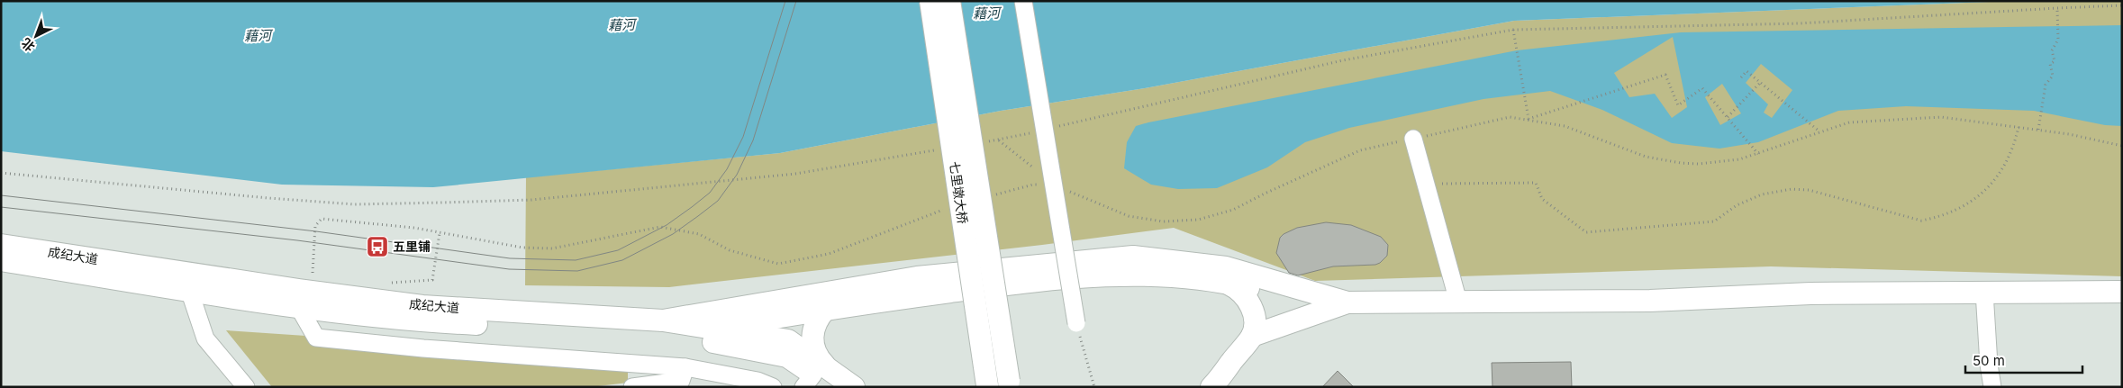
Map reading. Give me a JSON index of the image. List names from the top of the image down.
{
  "streets": {
    "main road": ["七里墩大桥", "成纪大道"]
  },
  "water": ["藉河"],
  "places": {
    "bus stop": ["五里铺"]
  },
  "scale_bar": "50 m",
  "north": "bottom left"
}
